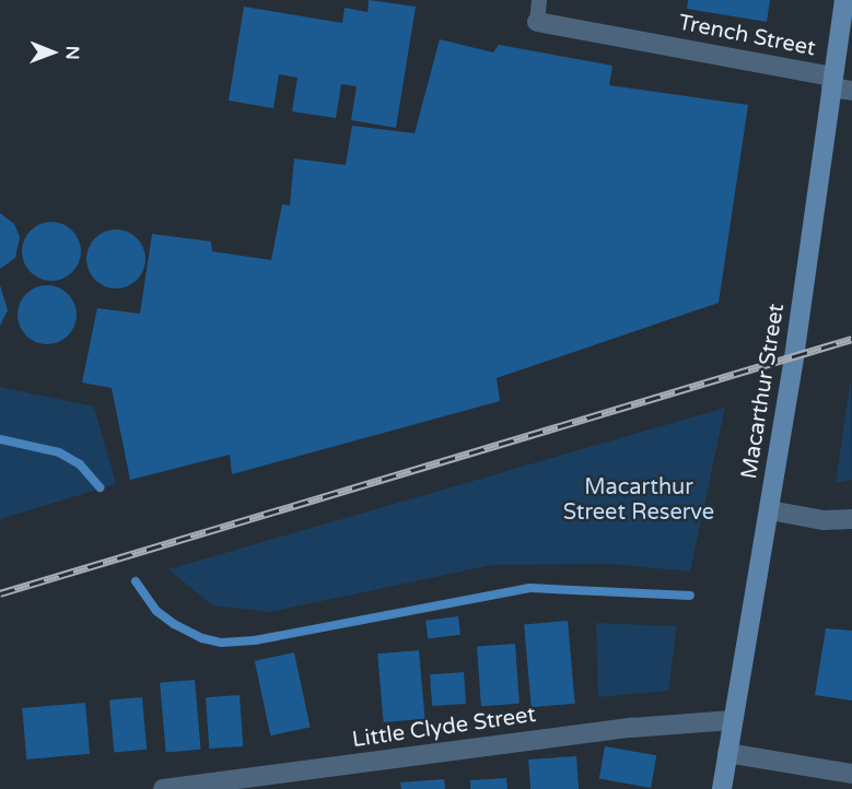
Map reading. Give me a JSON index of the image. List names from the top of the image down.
{
  "streets": {
    "main road": ["Macarthur Street"],
    "street": ["Trench Street", "Little Clyde Street"]
  },
  "crossings": [
    ["Trench Street", "Macarthur Street"],
    ["Macarthur Street", "Little Clyde Street"]
  ],
  "parks": ["Macarthur Street Reserve"],
  "north": "right"
}
